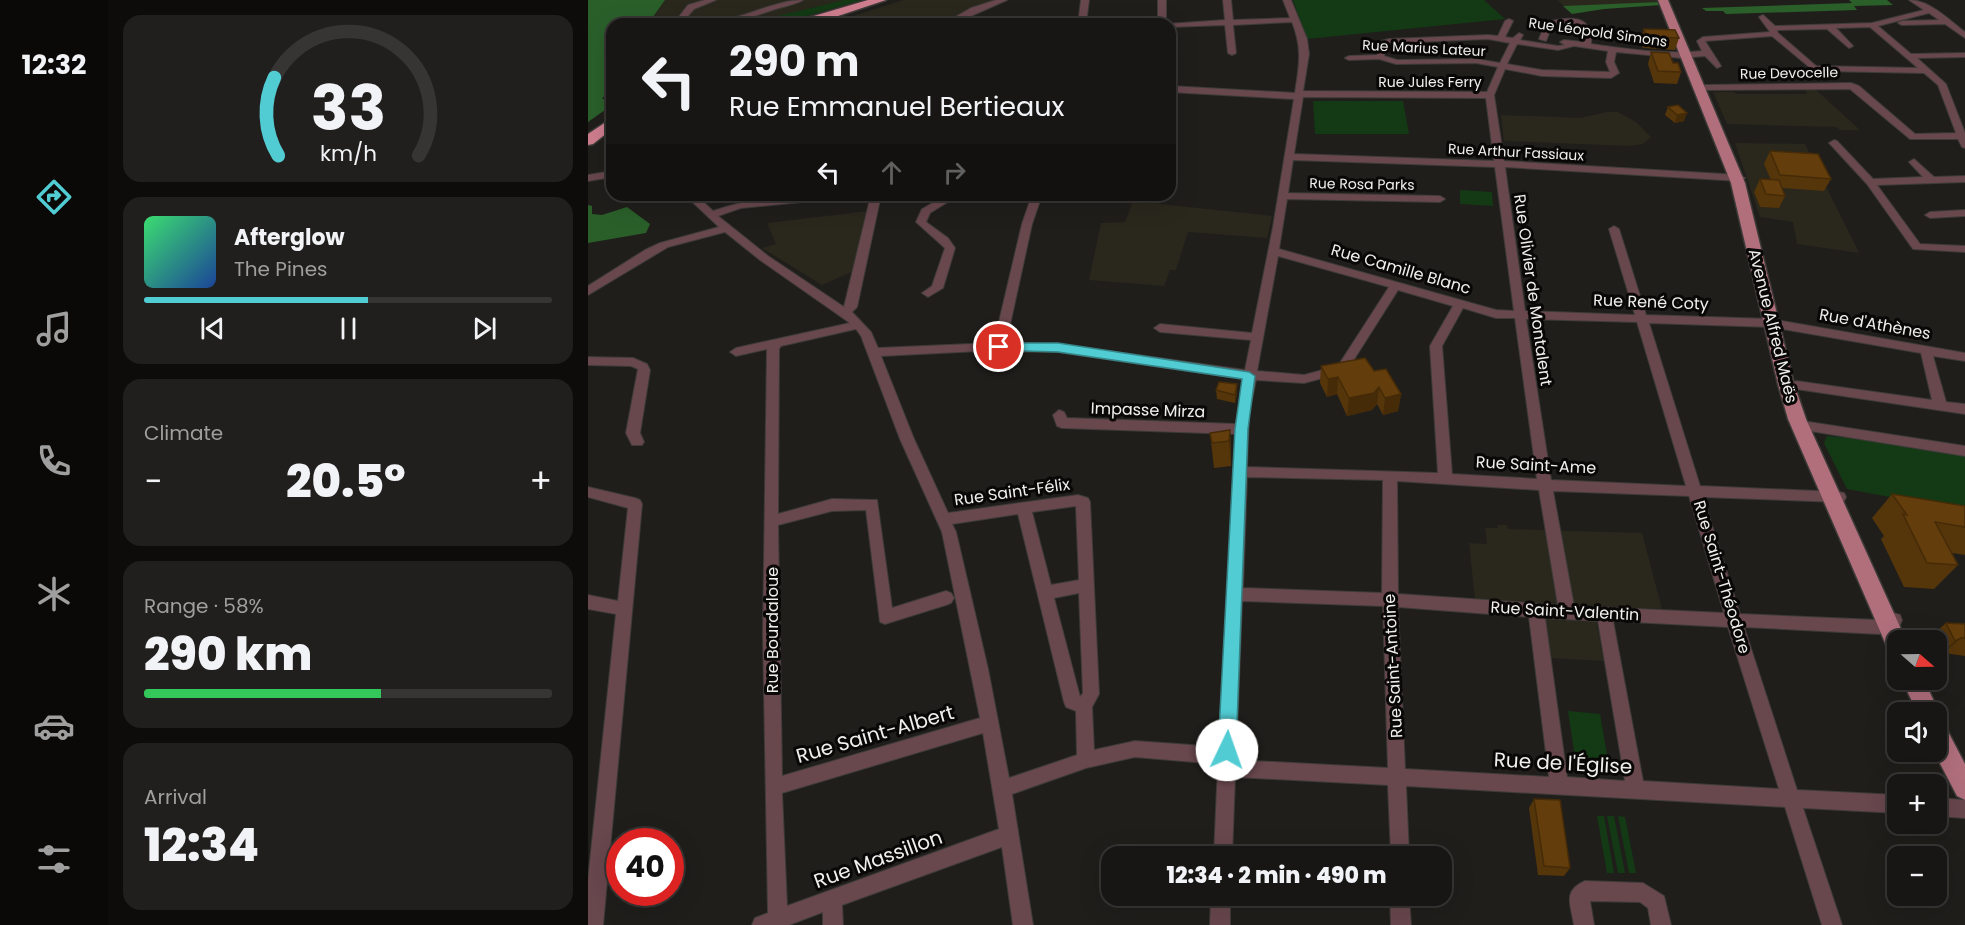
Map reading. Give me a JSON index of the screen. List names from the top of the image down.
{
  "streets": {
    "main road": ["Avenue Alfred Maës"],
    "street": [
      "Rue Léopold Simons",
      "Rue Marius Lateur",
      "Rue Devocelle",
      "Rue Jules Ferry",
      "Rue Arthur Fassiaux",
      "Rue Rosa Parks",
      "Rue Camille Blanc",
      "Rue Olivier de Montalent",
      "Rue René Coty",
      "Rue d'Athènes",
      "Impasse Mirza",
      "Rue Saint-Ame",
      "Rue Saint-Félix",
      "Rue Saint-Théodore",
      "Rue Saint-Valentin",
      "Rue Bourdaloue",
      "Rue Saint-Antoine",
      "Rue Saint-Albert",
      "Rue de l'Église",
      "Rue Massillon"
    ]
  },
  "crossings": [
    ["Rue Léopold Simons", "Rue Marius Lateur"],
    ["Rue Léopold Simons", "Avenue Alfred Maës"],
    ["Rue Devocelle", "Avenue Alfred Maës"],
    ["Rue Jules Ferry", "Rue Arthur Fassiaux"],
    ["Rue Jules Ferry", "Rue Olivier de Montalent"],
    ["Rue Arthur Fassiaux", "Rue Olivier de Montalent"],
    ["Rue Arthur Fassiaux", "Avenue Alfred Maës"],
    ["Rue Camille Blanc", "Rue Olivier de Montalent"],
    ["Rue Camille Blanc", "Rue René Coty"],
    ["Rue Olivier de Montalent", "Rue René Coty"],
    ["Rue Olivier de Montalent", "Rue Saint-Ame"],
    ["Rue Olivier de Montalent", "Rue Saint-Valentin"],
    ["Rue René Coty", "Rue d'Athènes"],
    ["Rue René Coty", "Avenue Alfred Maës"],
    ["Rue René Coty", "Rue Saint-Théodore"],
    ["Rue d'Athènes", "Avenue Alfred Maës"],
    ["Avenue Alfred Maës", "Rue Saint-Ame"],
    ["Avenue Alfred Maës", "Rue Saint-Valentin"],
    ["Rue Saint-Ame", "Rue Saint-Théodore"],
    ["Rue Saint-Ame", "Rue Saint-Antoine"],
    ["Rue Saint-Théodore", "Rue Saint-Valentin"],
    ["Rue Saint-Théodore", "Rue de l'Église"],
    ["Rue Saint-Valentin", "Rue Saint-Antoine"],
    ["Rue Bourdaloue", "Rue Saint-Albert"],
    ["Rue Bourdaloue", "Rue Massillon"],
    ["Rue Saint-Antoine", "Rue de l'Église"]
  ],
  "north": "right",
  "page": {
    "tabs": "12:32",
    "turn": ["290 m", "Rue Emmanuel Bertieaux"],
    "song": ["Afterglow", "The Pines"],
    "tile": [
      "Climate",
      ["Range · 58%", "290 km"],
      ["Arrival", "12:34"]
    ],
    "heat": ["−", "20.5°", "+"],
    "map_buttons": ["+", "−"],
    "limit": "40",
    "trip": "12:34 · 2 min · 490 m",
    "gauge": ["33", "km/h"]
  }
}
